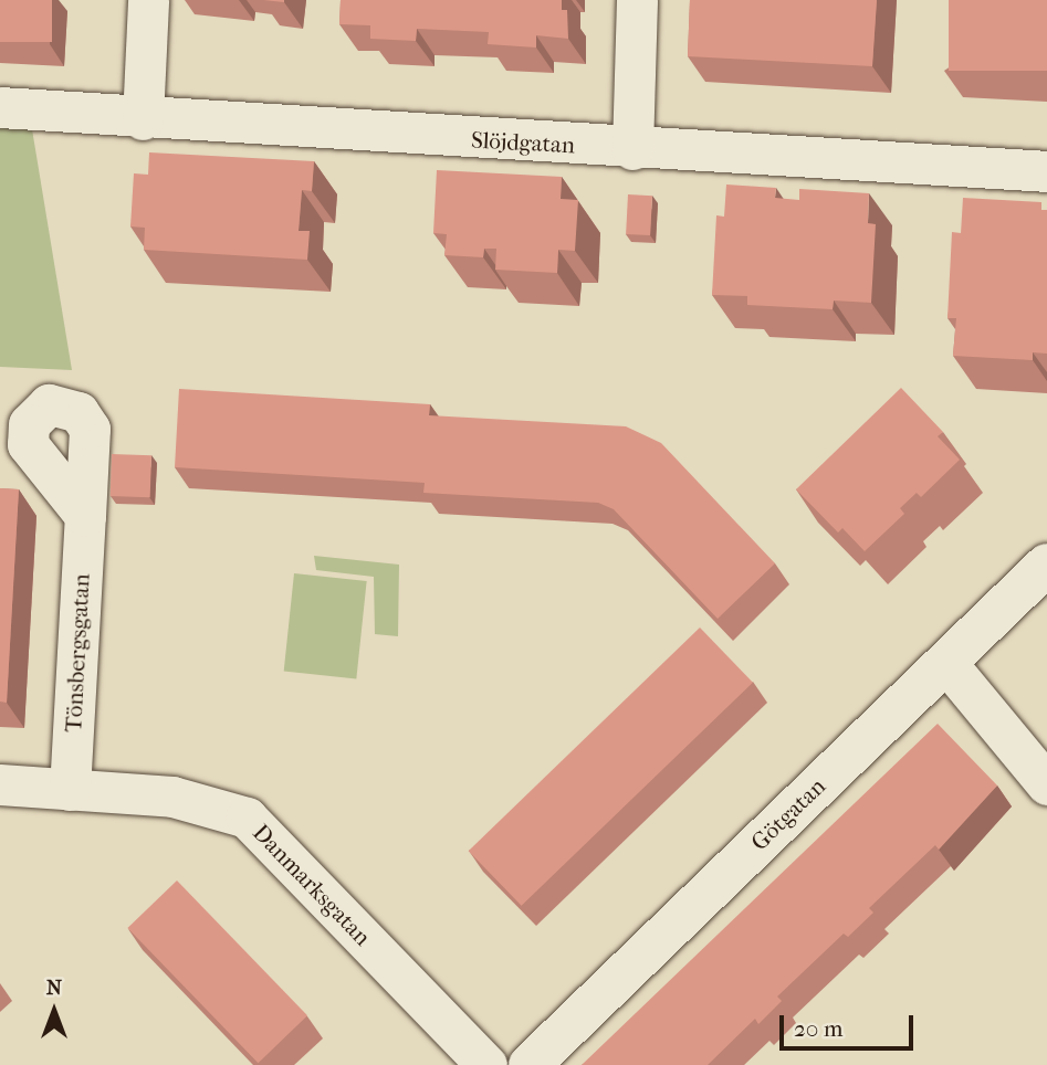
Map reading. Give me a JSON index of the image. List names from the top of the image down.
{
  "streets": {
    "street": [
      "Slöjdgatan",
      "Tönsbergsgatan",
      "Götgatan",
      "Danmarksgatan"
    ]
  },
  "crossings": [
    ["Tönsbergsgatan", "Danmarksgatan"]
  ],
  "scale_bar": "20 m",
  "north": "top"
}
